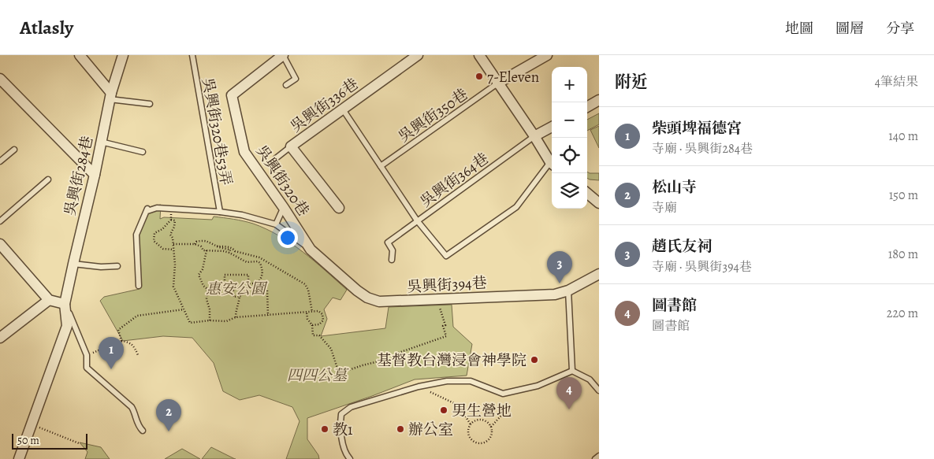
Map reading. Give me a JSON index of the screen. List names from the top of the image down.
{
  "streets": {
    "street": [
      "吳興街336巷",
      "吳興街284巷",
      "吳興街320巷",
      "吳興街394巷"
    ],
    "lane": ["吳興街350巷", "吳興街320巷53弄", "吳興街364巷"]
  },
  "crossings": [
    ["吳興街320巷", "吳興街394巷"]
  ],
  "parks": ["惠安公園", "四四公墓"],
  "places": [
    "7-Eleven",
    "基督教台灣浸會神學院",
    "男生營地",
    "教1",
    "辦公室"
  ],
  "scale_bar": "50 m",
  "page": {
    "header": "Atlasly",
    "nav": ["地圖", "圖層", "分享"],
    "heading": ["附近", "4筆結果"],
    "map_buttons": ["+", "−"],
    "list": [
      {
        "mark": "1",
        "name": "柴頭埤福德宮",
        "note": "寺廟 · 吳興街284巷",
        "value": "140 m"
      },
      {
        "mark": "2",
        "name": "松山寺",
        "note": "寺廟",
        "value": "150 m"
      },
      {
        "mark": "3",
        "name": "趙氏友祠",
        "note": "寺廟 · 吳興街394巷",
        "value": "180 m"
      },
      {
        "mark": "4",
        "name": "圖書館",
        "note": "圖書館",
        "value": "220 m"
      }
    ],
    "pins": [
      "3",
      "1",
      "4",
      "2"
    ],
    "scale": "50 m"
  }
}
